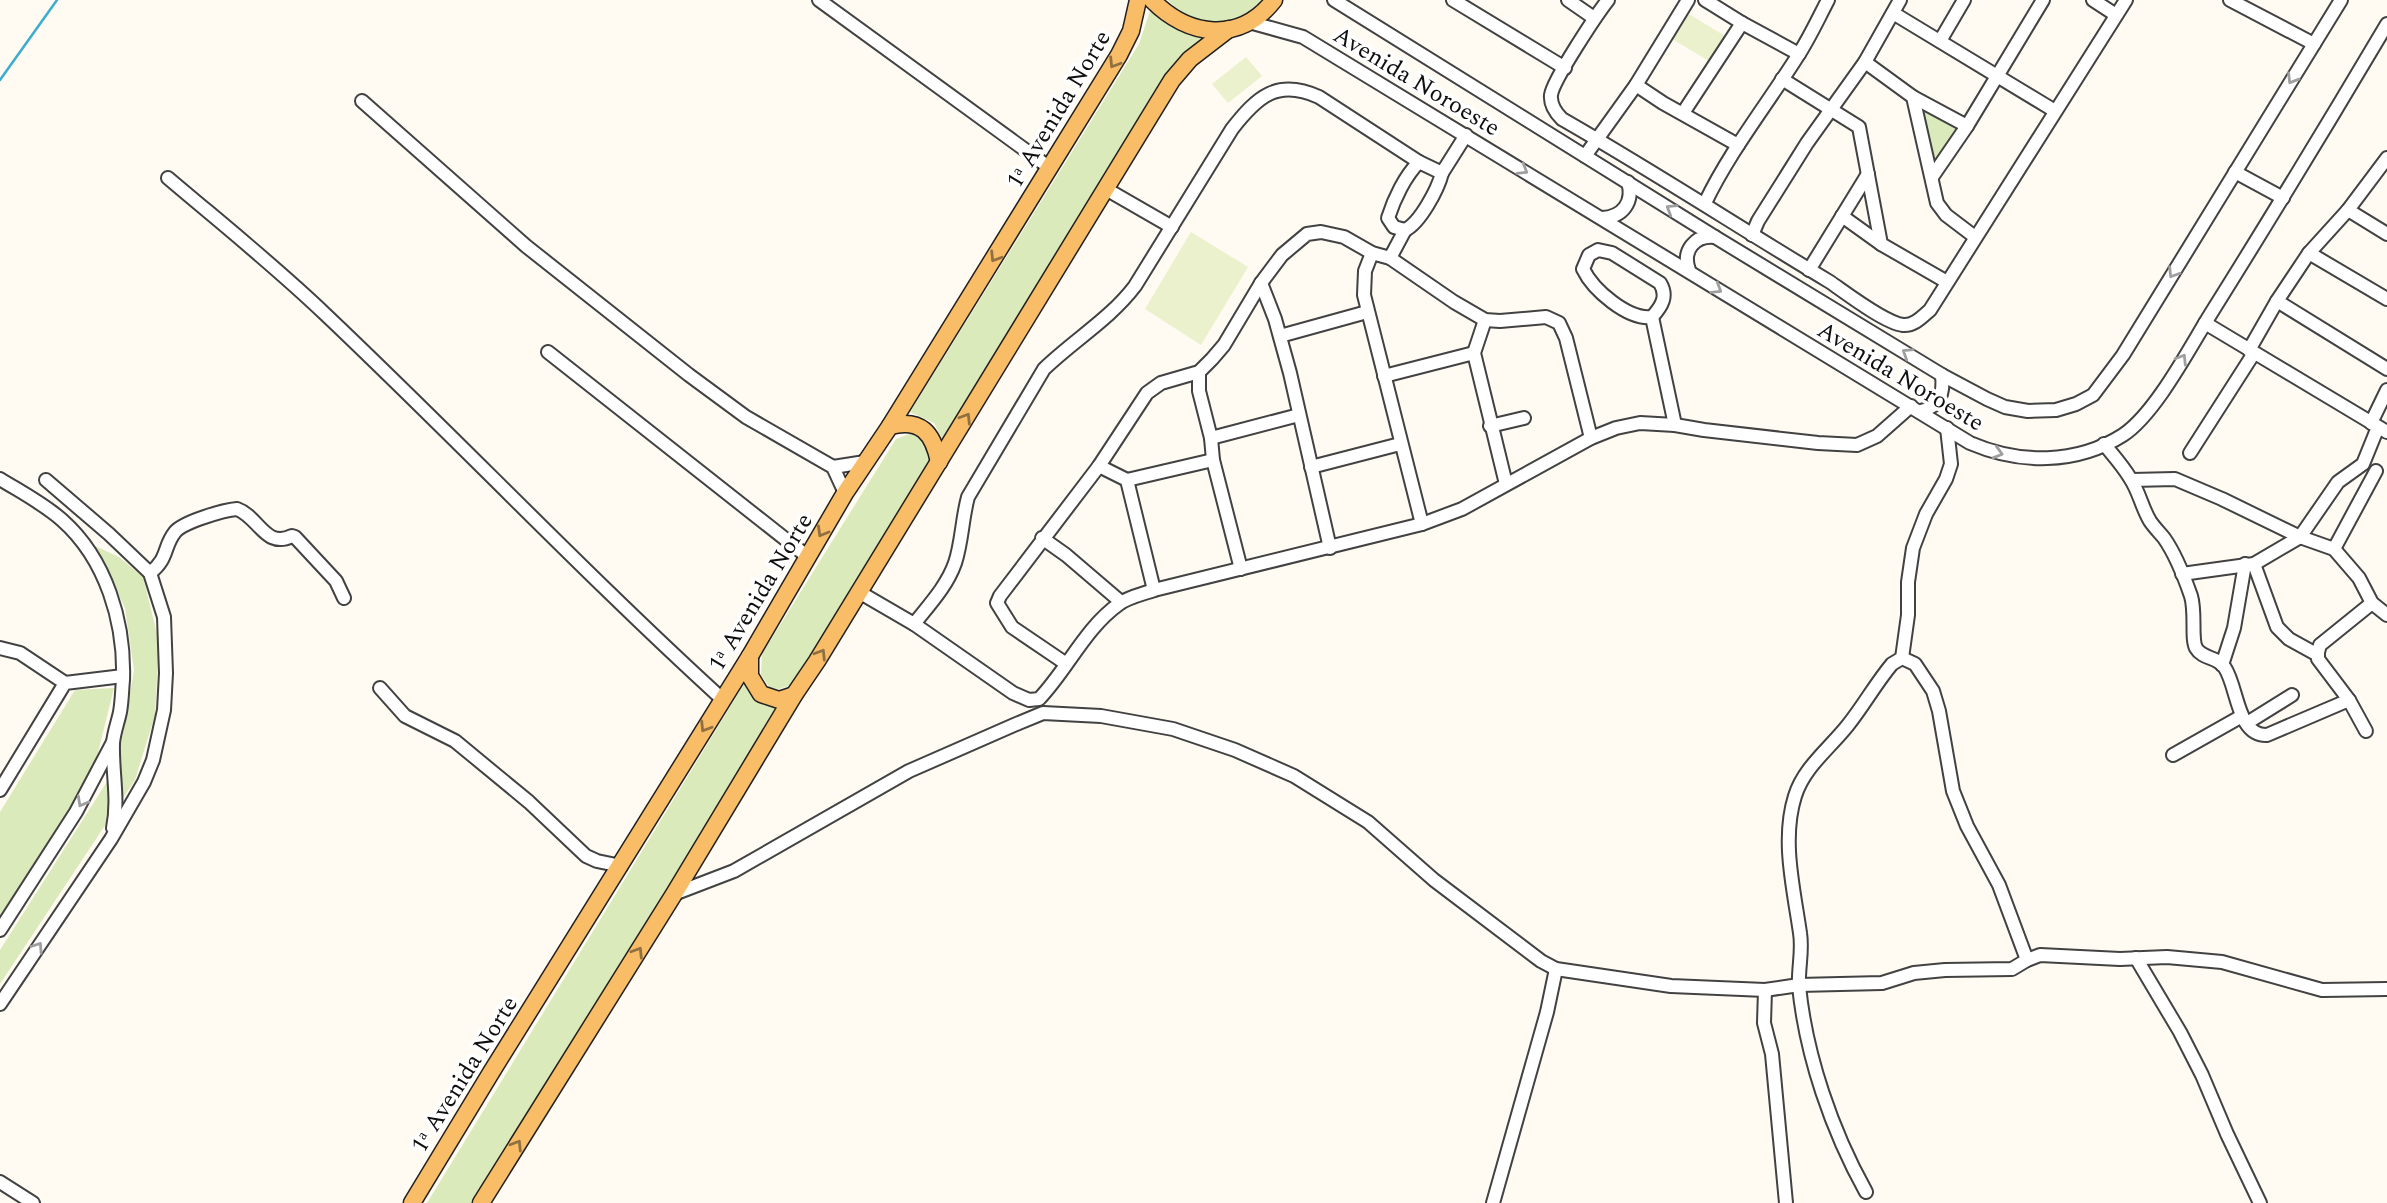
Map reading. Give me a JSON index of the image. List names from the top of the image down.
{
  "streets": {
    "main road": ["1ᵃ Avenida Norte"],
    "street": ["Avenida Noroeste"]
  }
}
